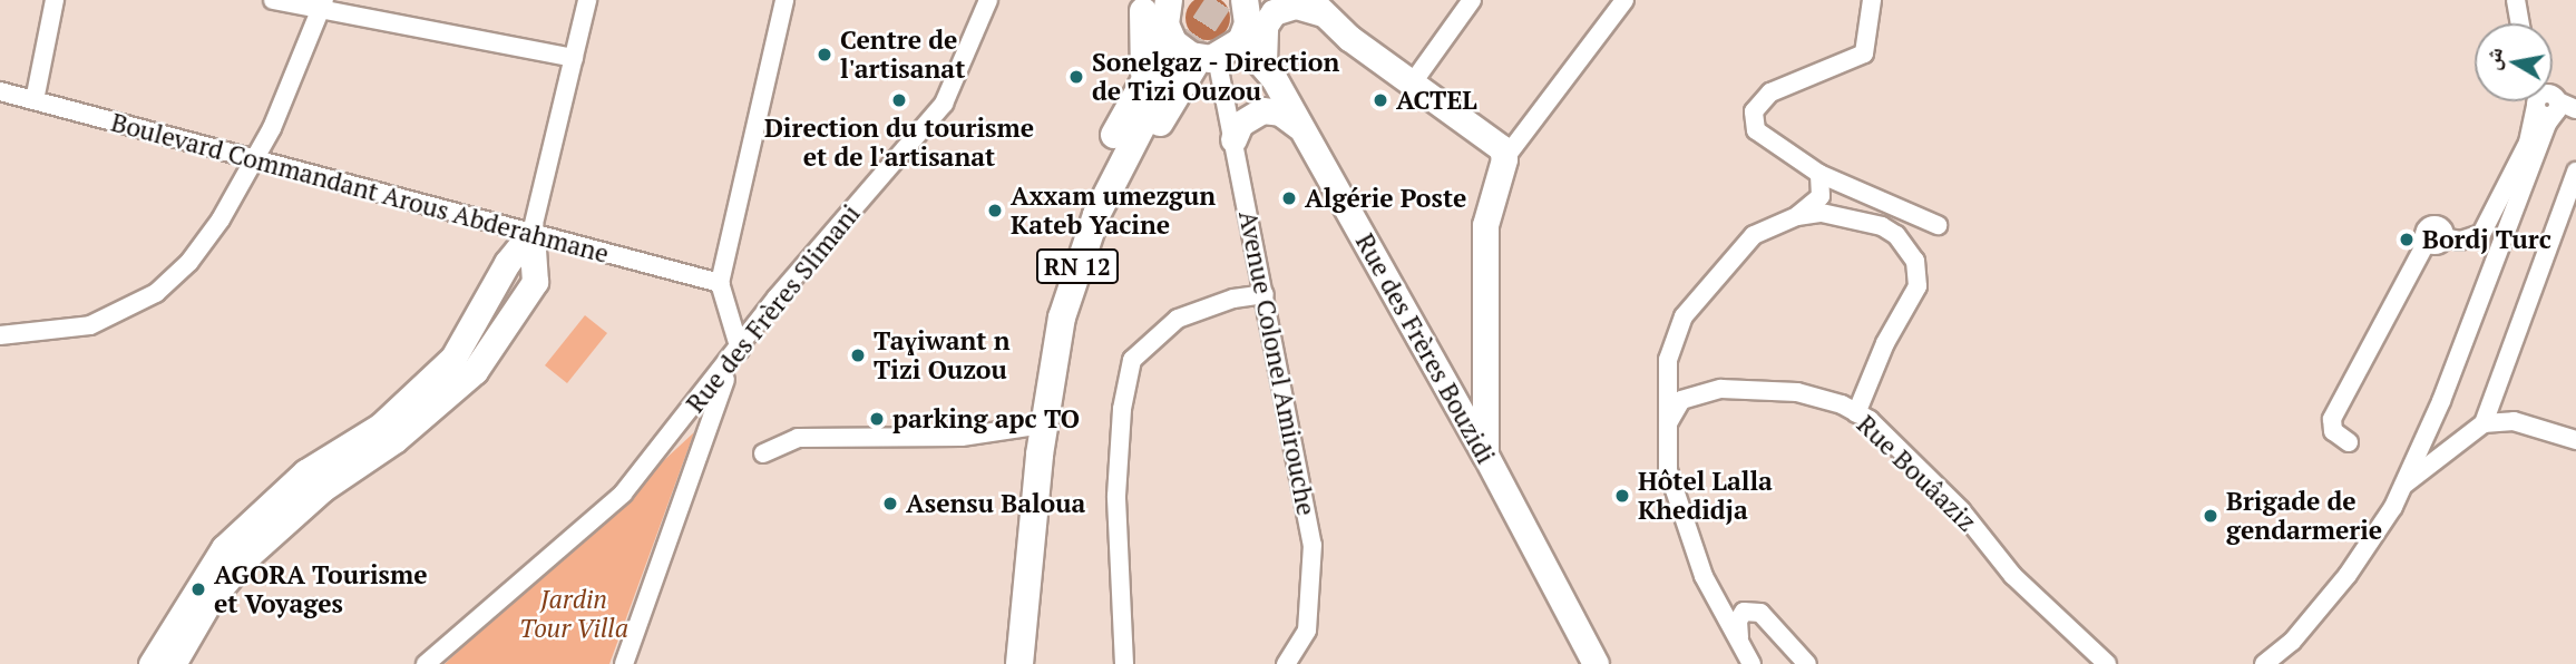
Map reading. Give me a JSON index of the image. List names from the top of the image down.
{
  "streets": {
    "main road": ["RN 12", "Rue des Frères Bouzidi"],
    "street": [
      "Boulevard Commandant Arous Abderahmane",
      "Rue des Frères Slimani",
      "Avenue Colonel Amirouche",
      "Rue Bouâaziz"
    ]
  },
  "parks": ["Jardin Tour Villa"],
  "places": [
    "Centre de l'artisanat",
    "Sonelgaz - Direction de Tizi Ouzou",
    "Direction du tourisme et de l'artisanat",
    "ACTEL",
    "Algérie Poste",
    "Axxam umezgun Kateb Yacine",
    "Bordj Turc",
    "Taɣiwant n Tizi Ouzou",
    "parking apc TO",
    "Hôtel Lalla Khedidja",
    "Asensu Baloua",
    "Brigade de gendarmerie",
    "AGORA Tourisme et Voyages"
  ],
  "north": "left"
}
